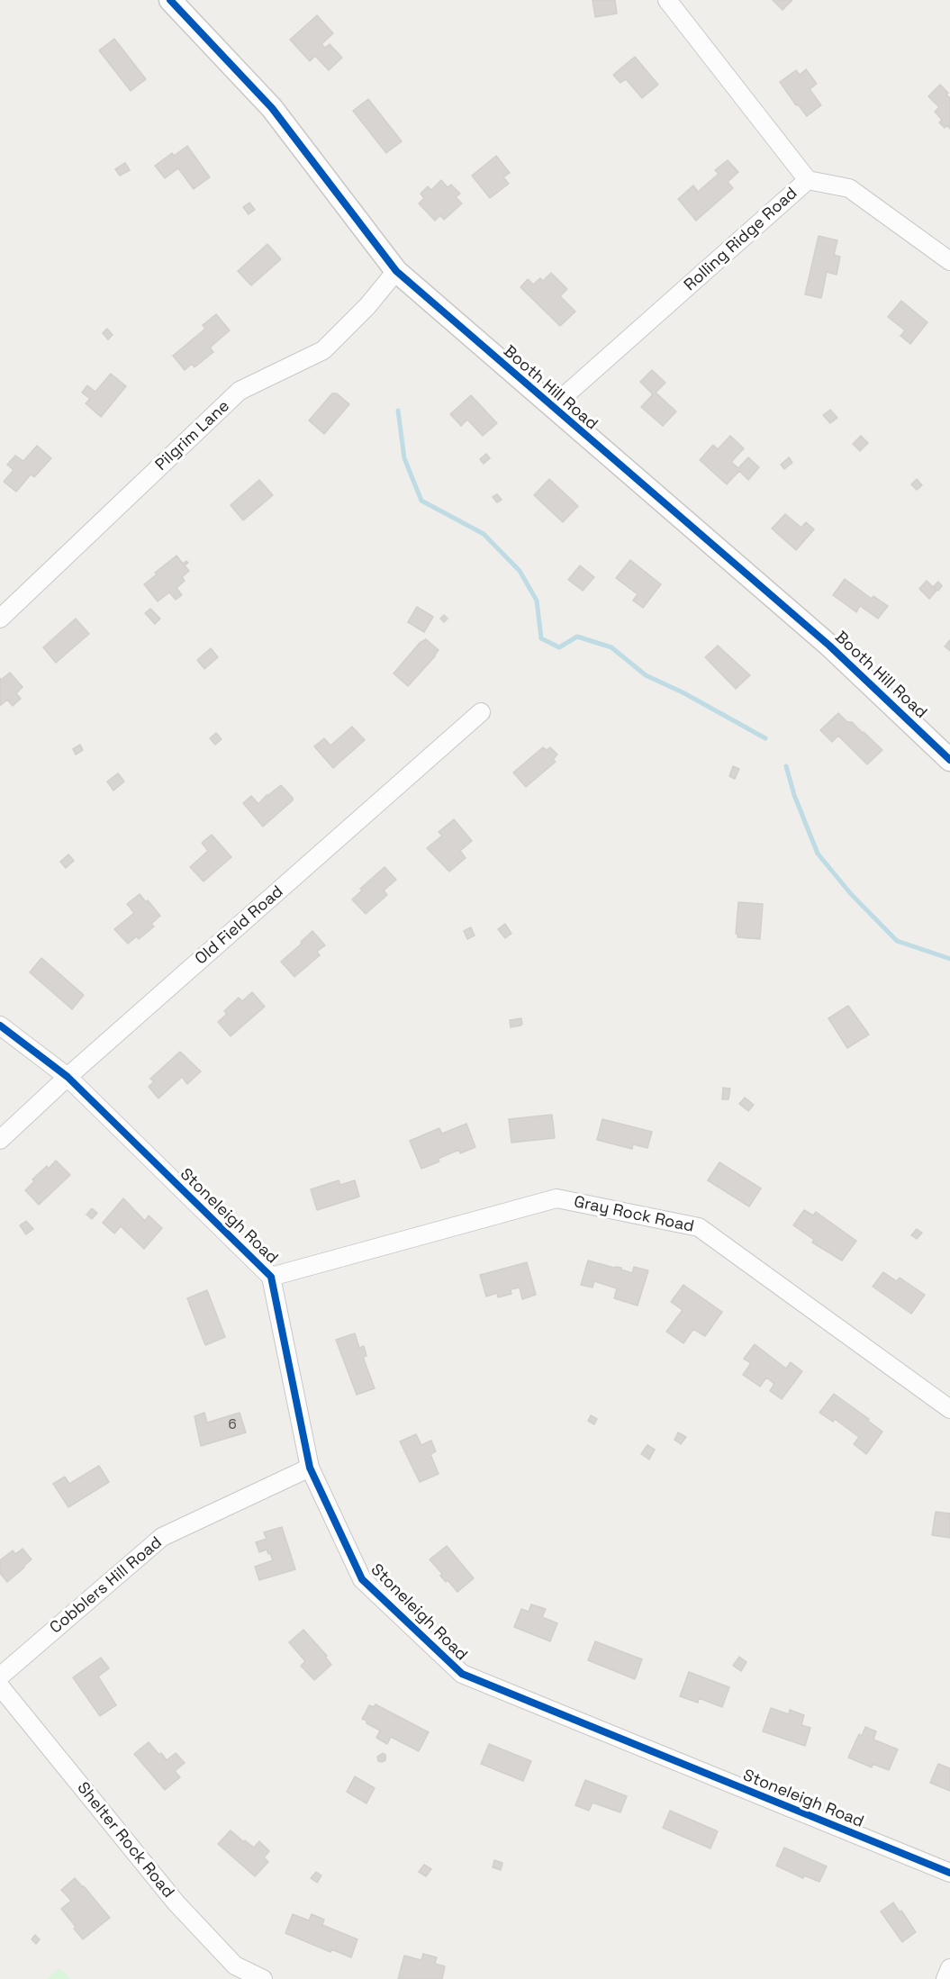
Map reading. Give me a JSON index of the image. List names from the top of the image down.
{
  "streets": {
    "street": [
      "Rolling Ridge Road",
      "Booth Hill Road",
      "Pilgrim Lane",
      "Old Field Road",
      "Gray Rock Road",
      "Stoneleigh Road",
      "Cobblers Hill Road",
      "Shelter Rock Road"
    ]
  },
  "crossings": [
    ["Rolling Ridge Road", "Booth Hill Road"],
    ["Booth Hill Road", "Pilgrim Lane"],
    ["Old Field Road", "Stoneleigh Road"],
    ["Gray Rock Road", "Stoneleigh Road"],
    ["Stoneleigh Road", "Cobblers Hill Road"]
  ],
  "house_numbers": ["6"]
}
